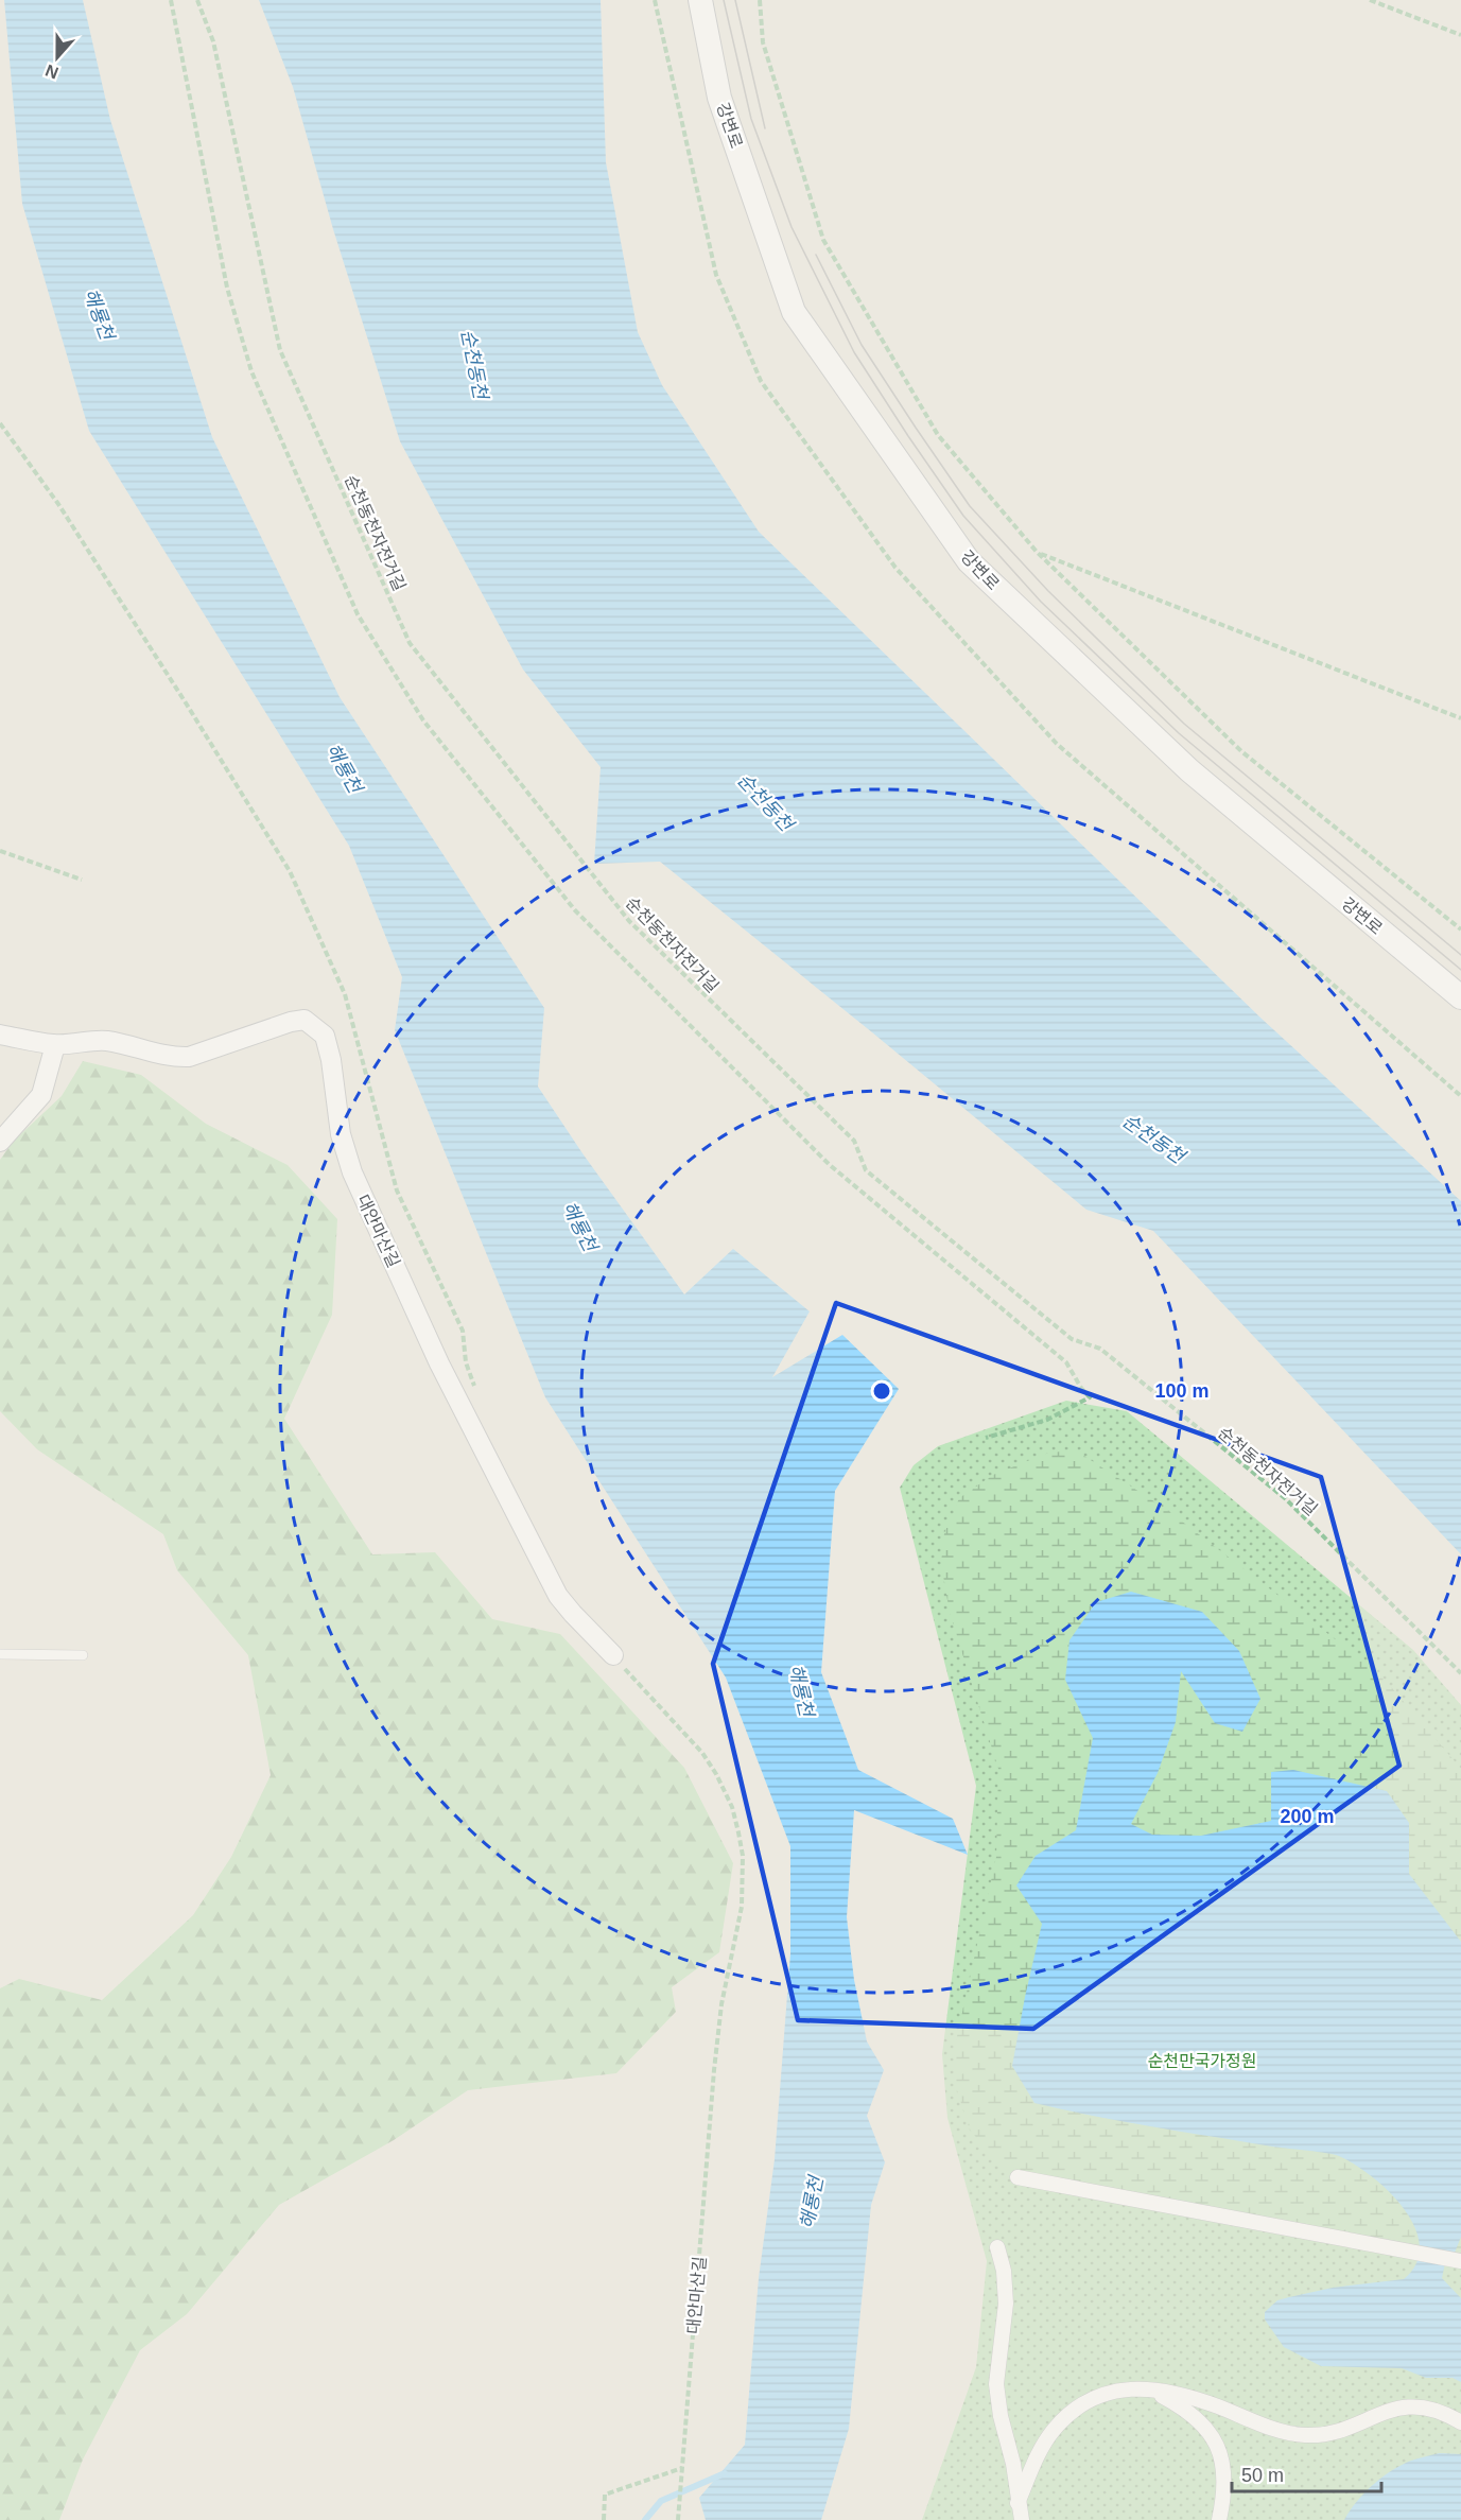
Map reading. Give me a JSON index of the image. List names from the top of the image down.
{
  "streets": {
    "street": ["강변로", "대안마산길"],
    "path": ["순천동천자전거길"]
  },
  "water": ["해룡천", "순천동천"],
  "parks": ["순천만국가정원"],
  "scale_bar": "50 m",
  "north": "bottom",
  "rings": ["100 m", "200 m"]
}
